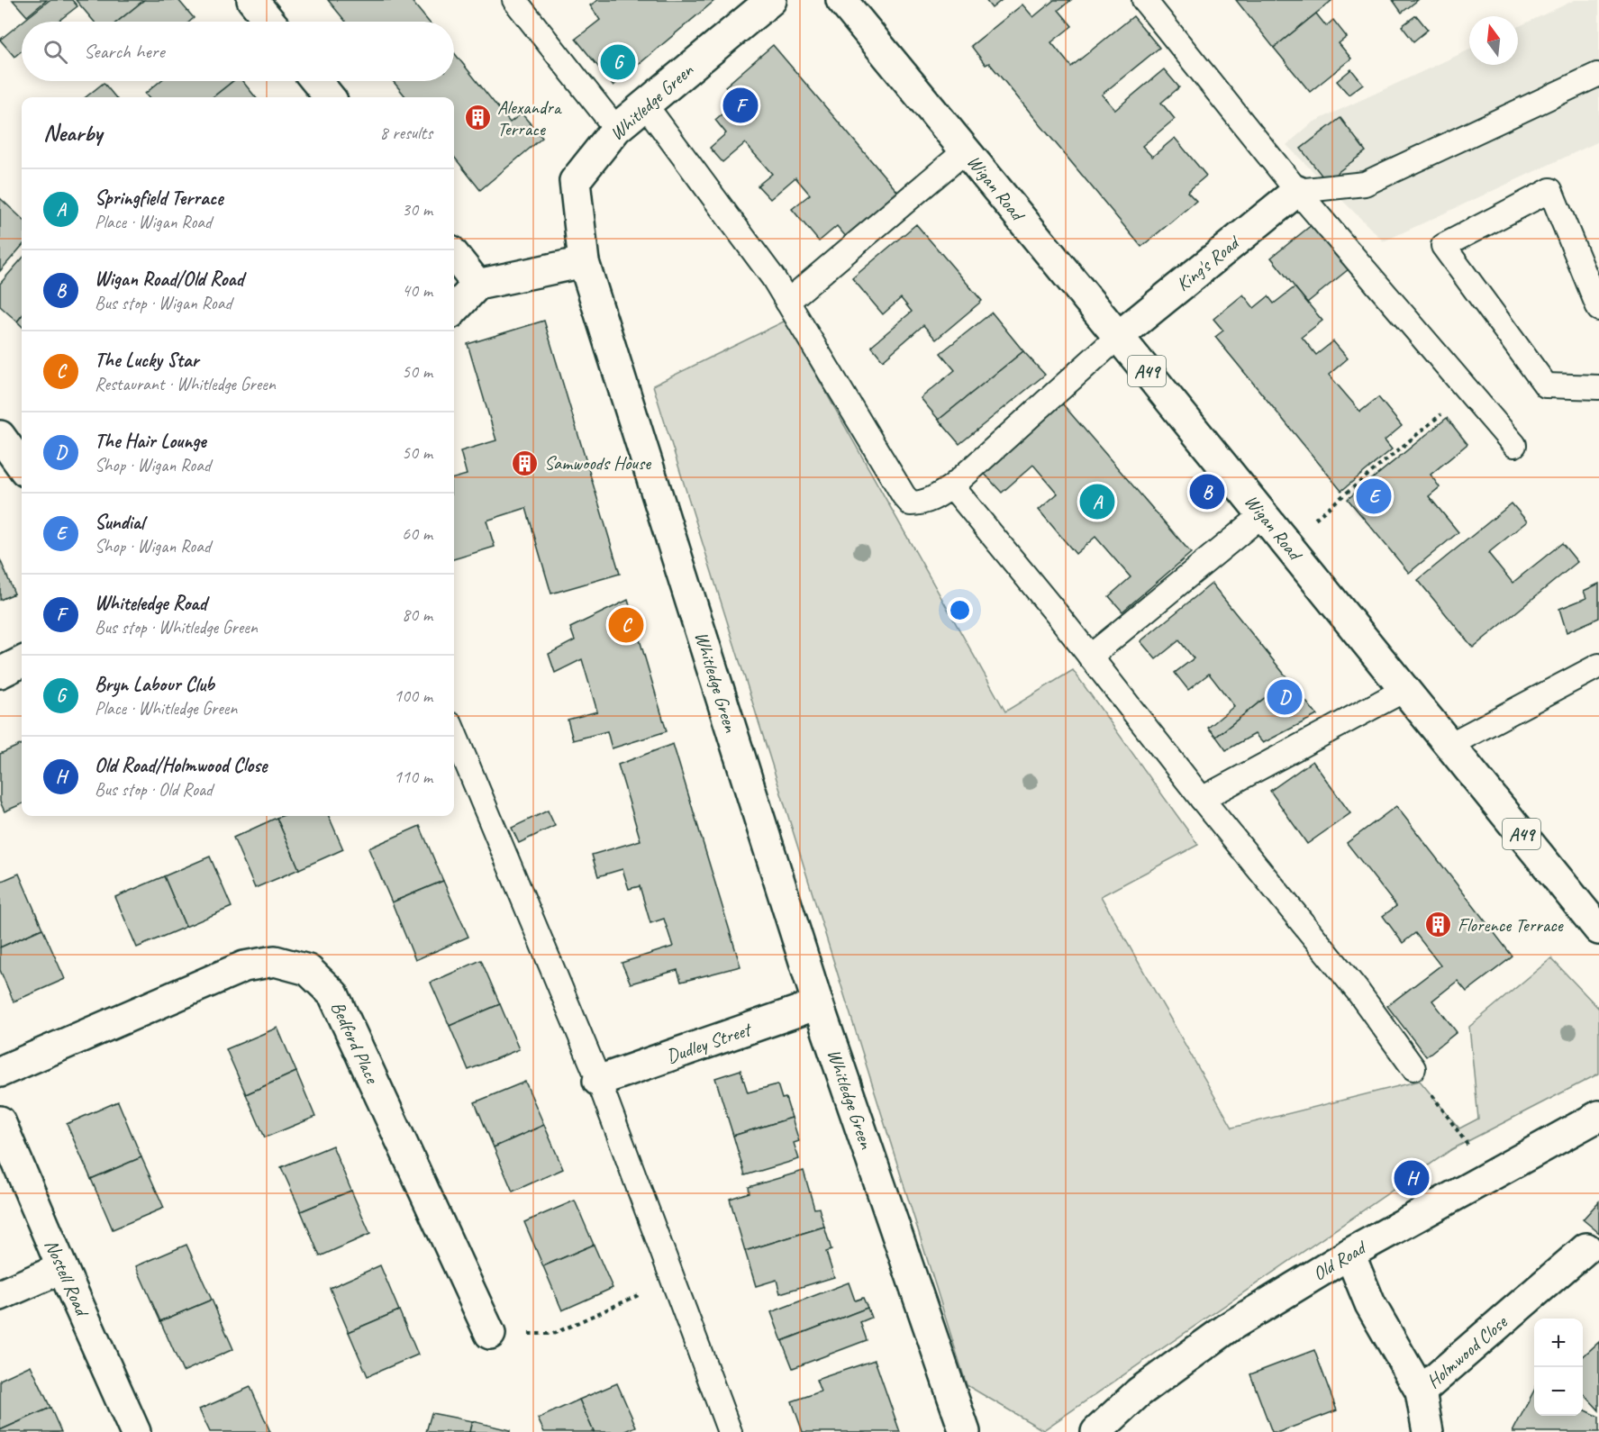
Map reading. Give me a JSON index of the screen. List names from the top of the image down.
{
  "streets": {
    "street": [
      "Whitledge Green",
      "Wigan Road",
      "King's Road",
      "A49",
      "Bedford Place",
      "Dudley Street",
      "Old Road",
      "Nostell Road",
      "Holmwood Close"
    ]
  },
  "crossings": [
    ["Whitledge Green", "Dudley Street"],
    ["Wigan Road", "King's Road"],
    ["Old Road", "Holmwood Close"]
  ],
  "places": {
    "building": ["Alexandra Terrace", "Samwoods House", "Florence Terrace"]
  },
  "north": "top",
  "page": {
    "search": "Search here",
    "pins": [
      "G",
      "F",
      "B",
      "E",
      "A",
      "C",
      "D",
      "H"
    ],
    "heading": ["Nearby", "8 results"],
    "list": [
      {
        "mark": "A",
        "name": "Springfield Terrace",
        "note": "Place · Wigan Road",
        "value": "30 m"
      },
      {
        "mark": "B",
        "name": "Wigan Road/Old Road",
        "note": "Bus stop · Wigan Road",
        "value": "40 m"
      },
      {
        "mark": "C",
        "name": "The Lucky Star",
        "note": "Restaurant · Whitledge Green",
        "value": "50 m"
      },
      {
        "mark": "D",
        "name": "The Hair Lounge",
        "note": "Shop · Wigan Road",
        "value": "50 m"
      },
      {
        "mark": "E",
        "name": "Sundial",
        "note": "Shop · Wigan Road",
        "value": "60 m"
      },
      {
        "mark": "F",
        "name": "Whiteledge Road",
        "note": "Bus stop · Whitledge Green",
        "value": "80 m"
      },
      {
        "mark": "G",
        "name": "Bryn Labour Club",
        "note": "Place · Whitledge Green",
        "value": "100 m"
      },
      {
        "mark": "H",
        "name": "Old Road/Holmwood Close",
        "note": "Bus stop · Old Road",
        "value": "110 m"
      }
    ],
    "map_buttons": ["+", "−"]
  }
}
